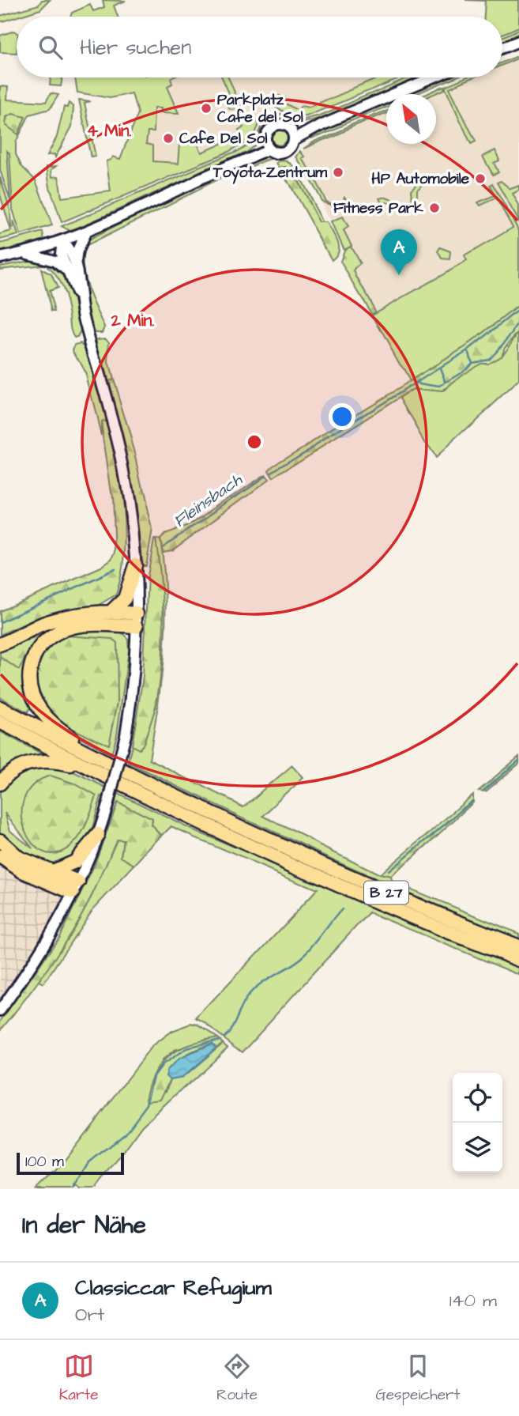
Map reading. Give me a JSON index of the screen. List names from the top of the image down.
{
  "streets": {
    "highway": ["B 27"]
  },
  "water": ["Fleinsbach"],
  "places": [
    "Parkplatz Cafe del Sol",
    "Cafe Del Sol",
    "Toyota-Zentrum",
    "HP Automobile",
    "Fitness Park"
  ],
  "scale_bar": "100 m",
  "north": "top left",
  "page": {
    "search": "Hier suchen",
    "pins": "A",
    "scale": "100 m",
    "heading": "In der Nähe",
    "list": [
      {
        "mark": "A",
        "name": "Classiccar Refugium",
        "note": "Ort",
        "value": "140 m"
      }
    ],
    "nav": ["Karte", "Route", "Gespeichert"]
  },
  "rings": ["4 Min.", "2 Min."]
}
